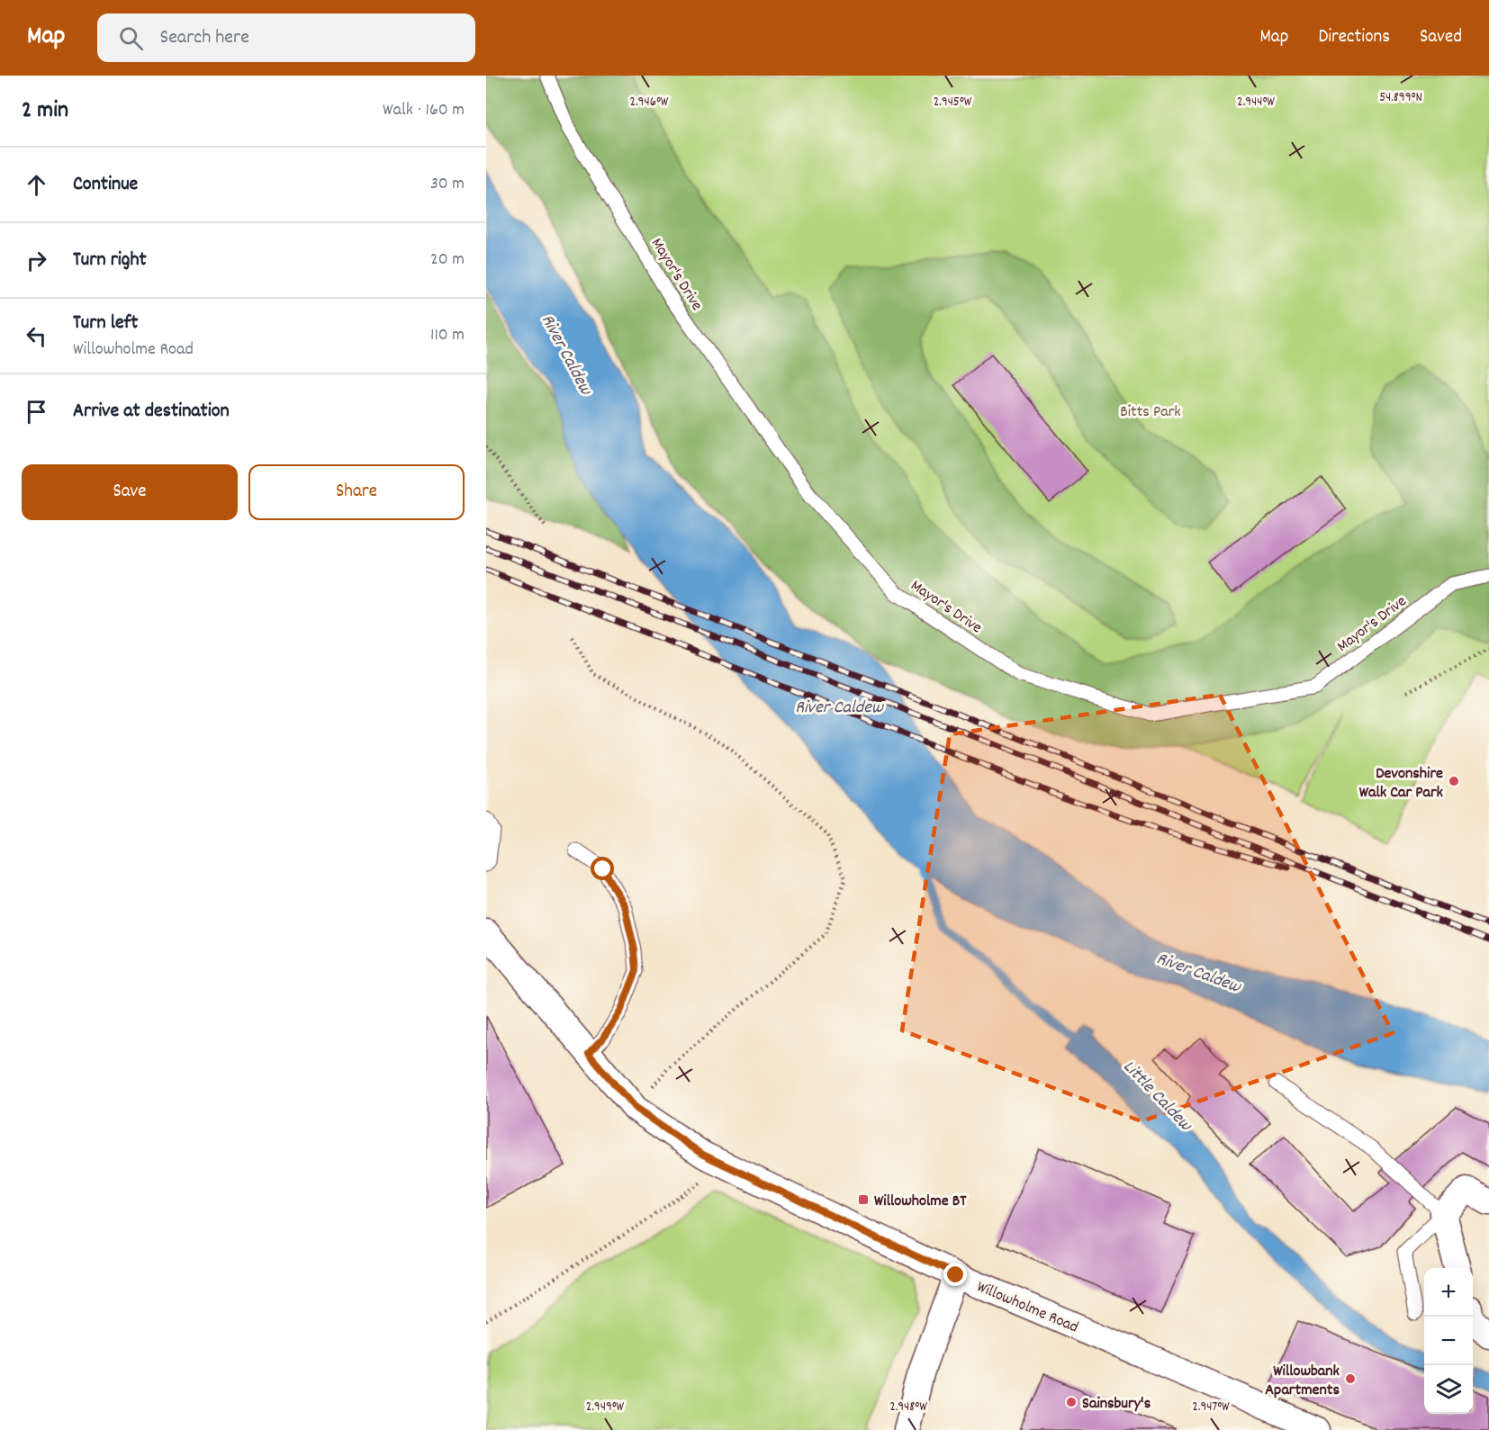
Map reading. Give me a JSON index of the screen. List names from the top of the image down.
{
  "streets": {
    "street": ["Willowholme Road"],
    "lane": ["Mayor's Drive"]
  },
  "water": ["River Caldew", "Little Caldew"],
  "parks": ["Bitts Park"],
  "places": {
    "other": ["Devonshire Walk Car Park", "Willowbank Apartments", "Sainsbury's"],
    "transit": ["Willowholme BT"]
  },
  "page": {
    "header": "Map",
    "search": "Search here",
    "nav": ["Map", "Directions", "Saved"],
    "heading": ["2 min", "Walk · 160 m"],
    "list": [
      ["Continue", "30 m"],
      ["Turn right", "20 m"],
      ["Turn left", "Willowholme Road", "110 m"],
      "Arrive at destination"
    ],
    "buttons": ["Save", "Share"],
    "map_buttons": ["+", "−"]
  },
  "coordinates": [
    "54.899°N",
    "2.946°W",
    "2.945°W",
    "2.944°W",
    "2.949°W",
    "2.948°W",
    "2.947°W"
  ]
}
